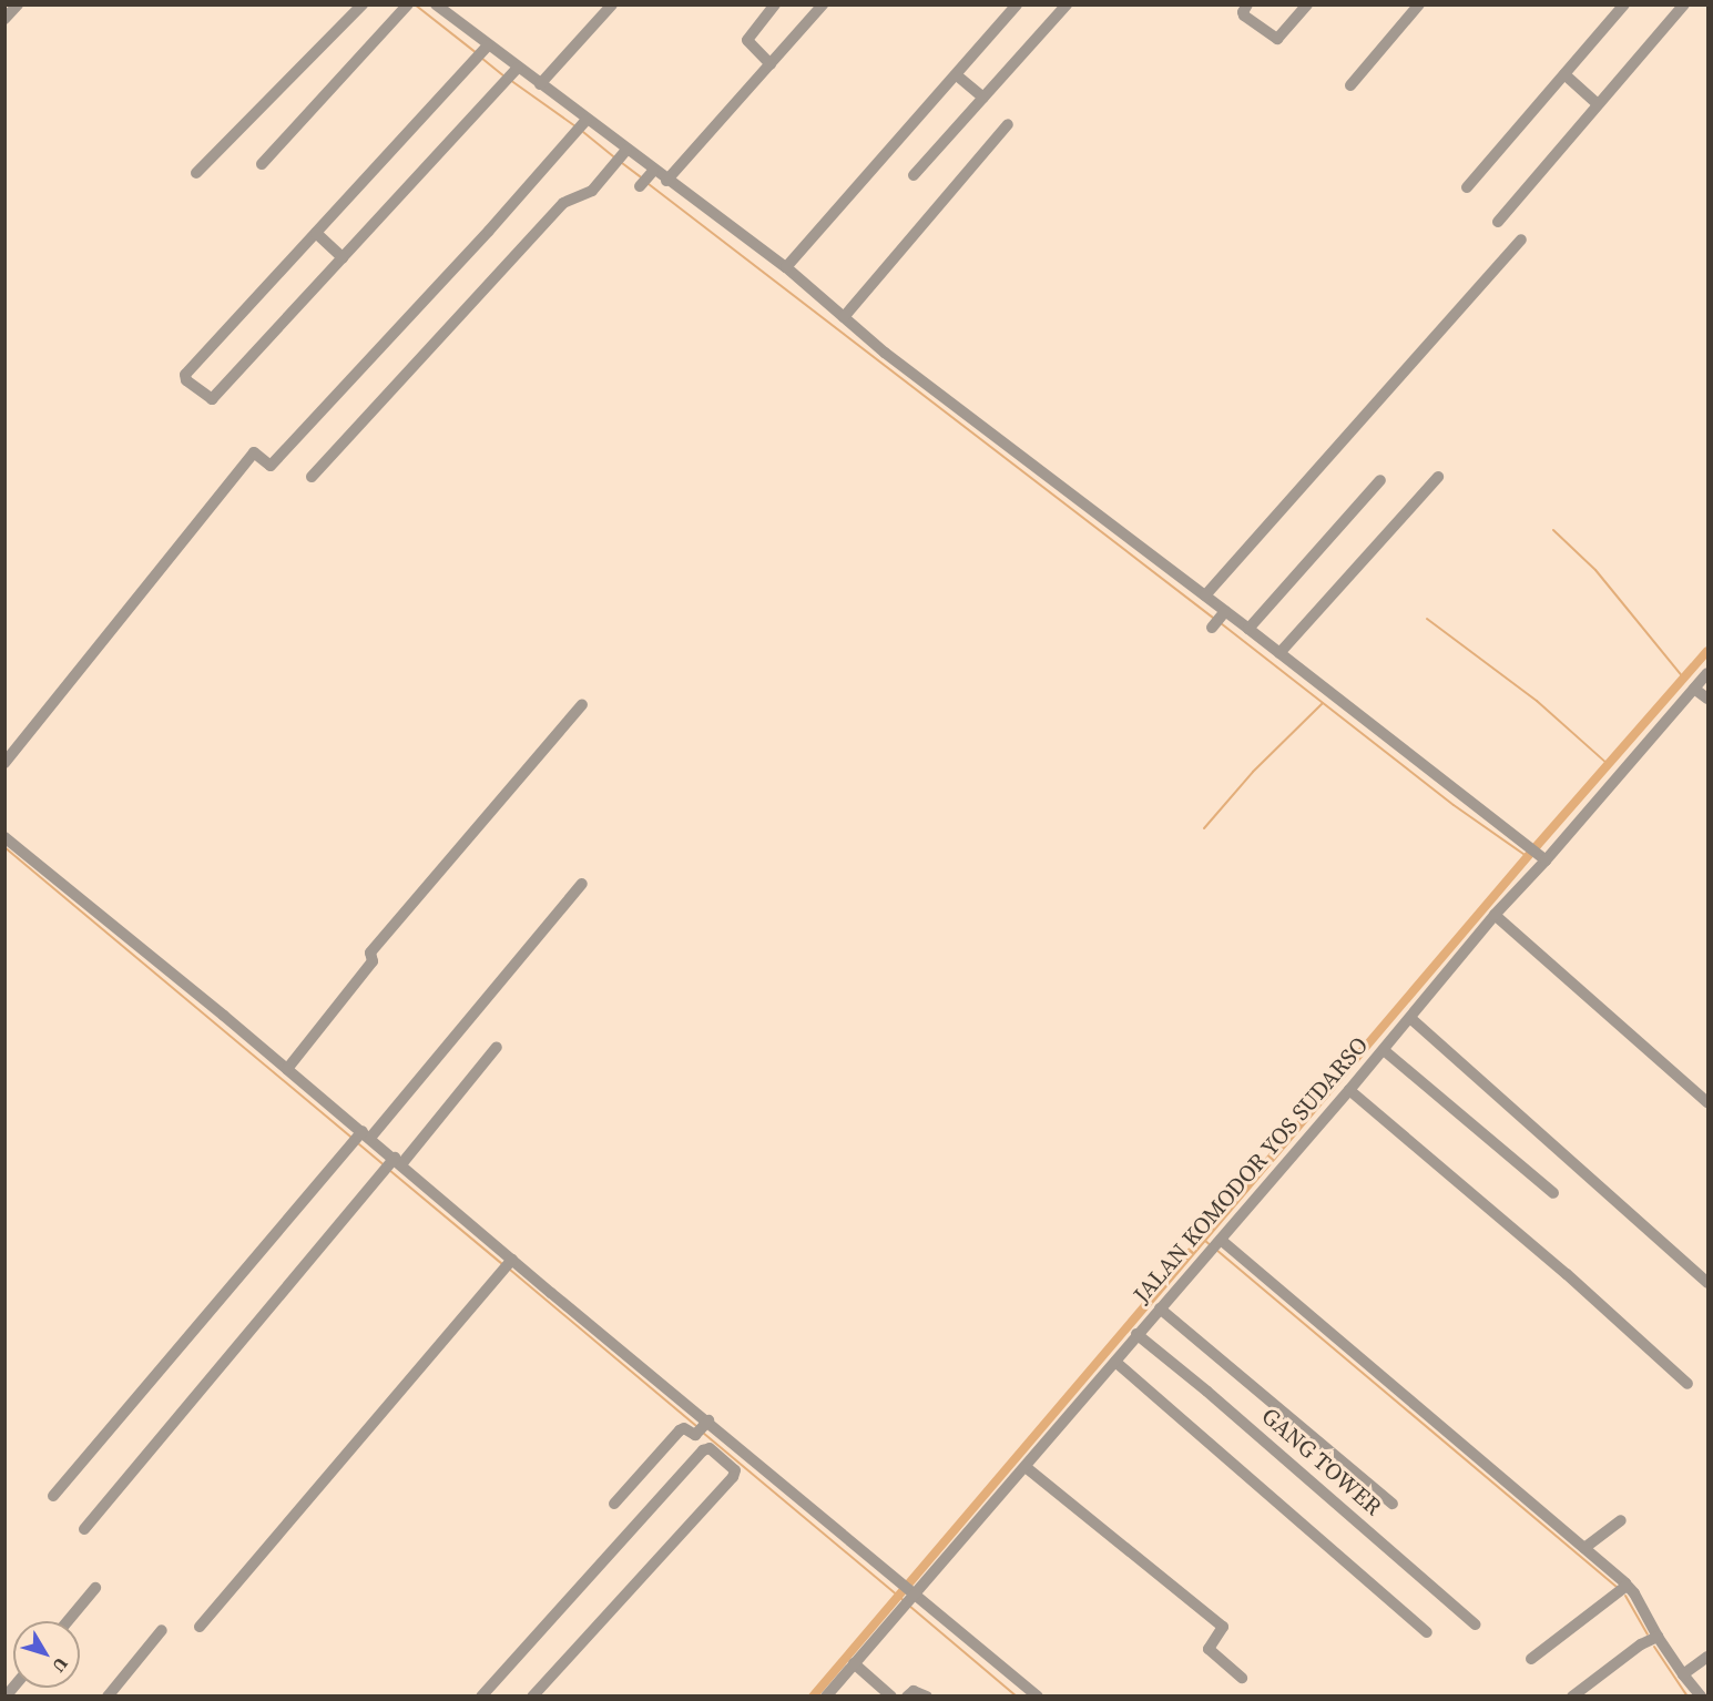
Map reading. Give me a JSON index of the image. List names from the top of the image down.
{
  "streets": {
    "street": ["JALAN KOMODOR YOS SUDARSO", "GANG TOWER"]
  },
  "crossings": [
    ["JALAN KOMODOR YOS SUDARSO", "GANG TOWER"]
  ],
  "north": "bottom right"
}
